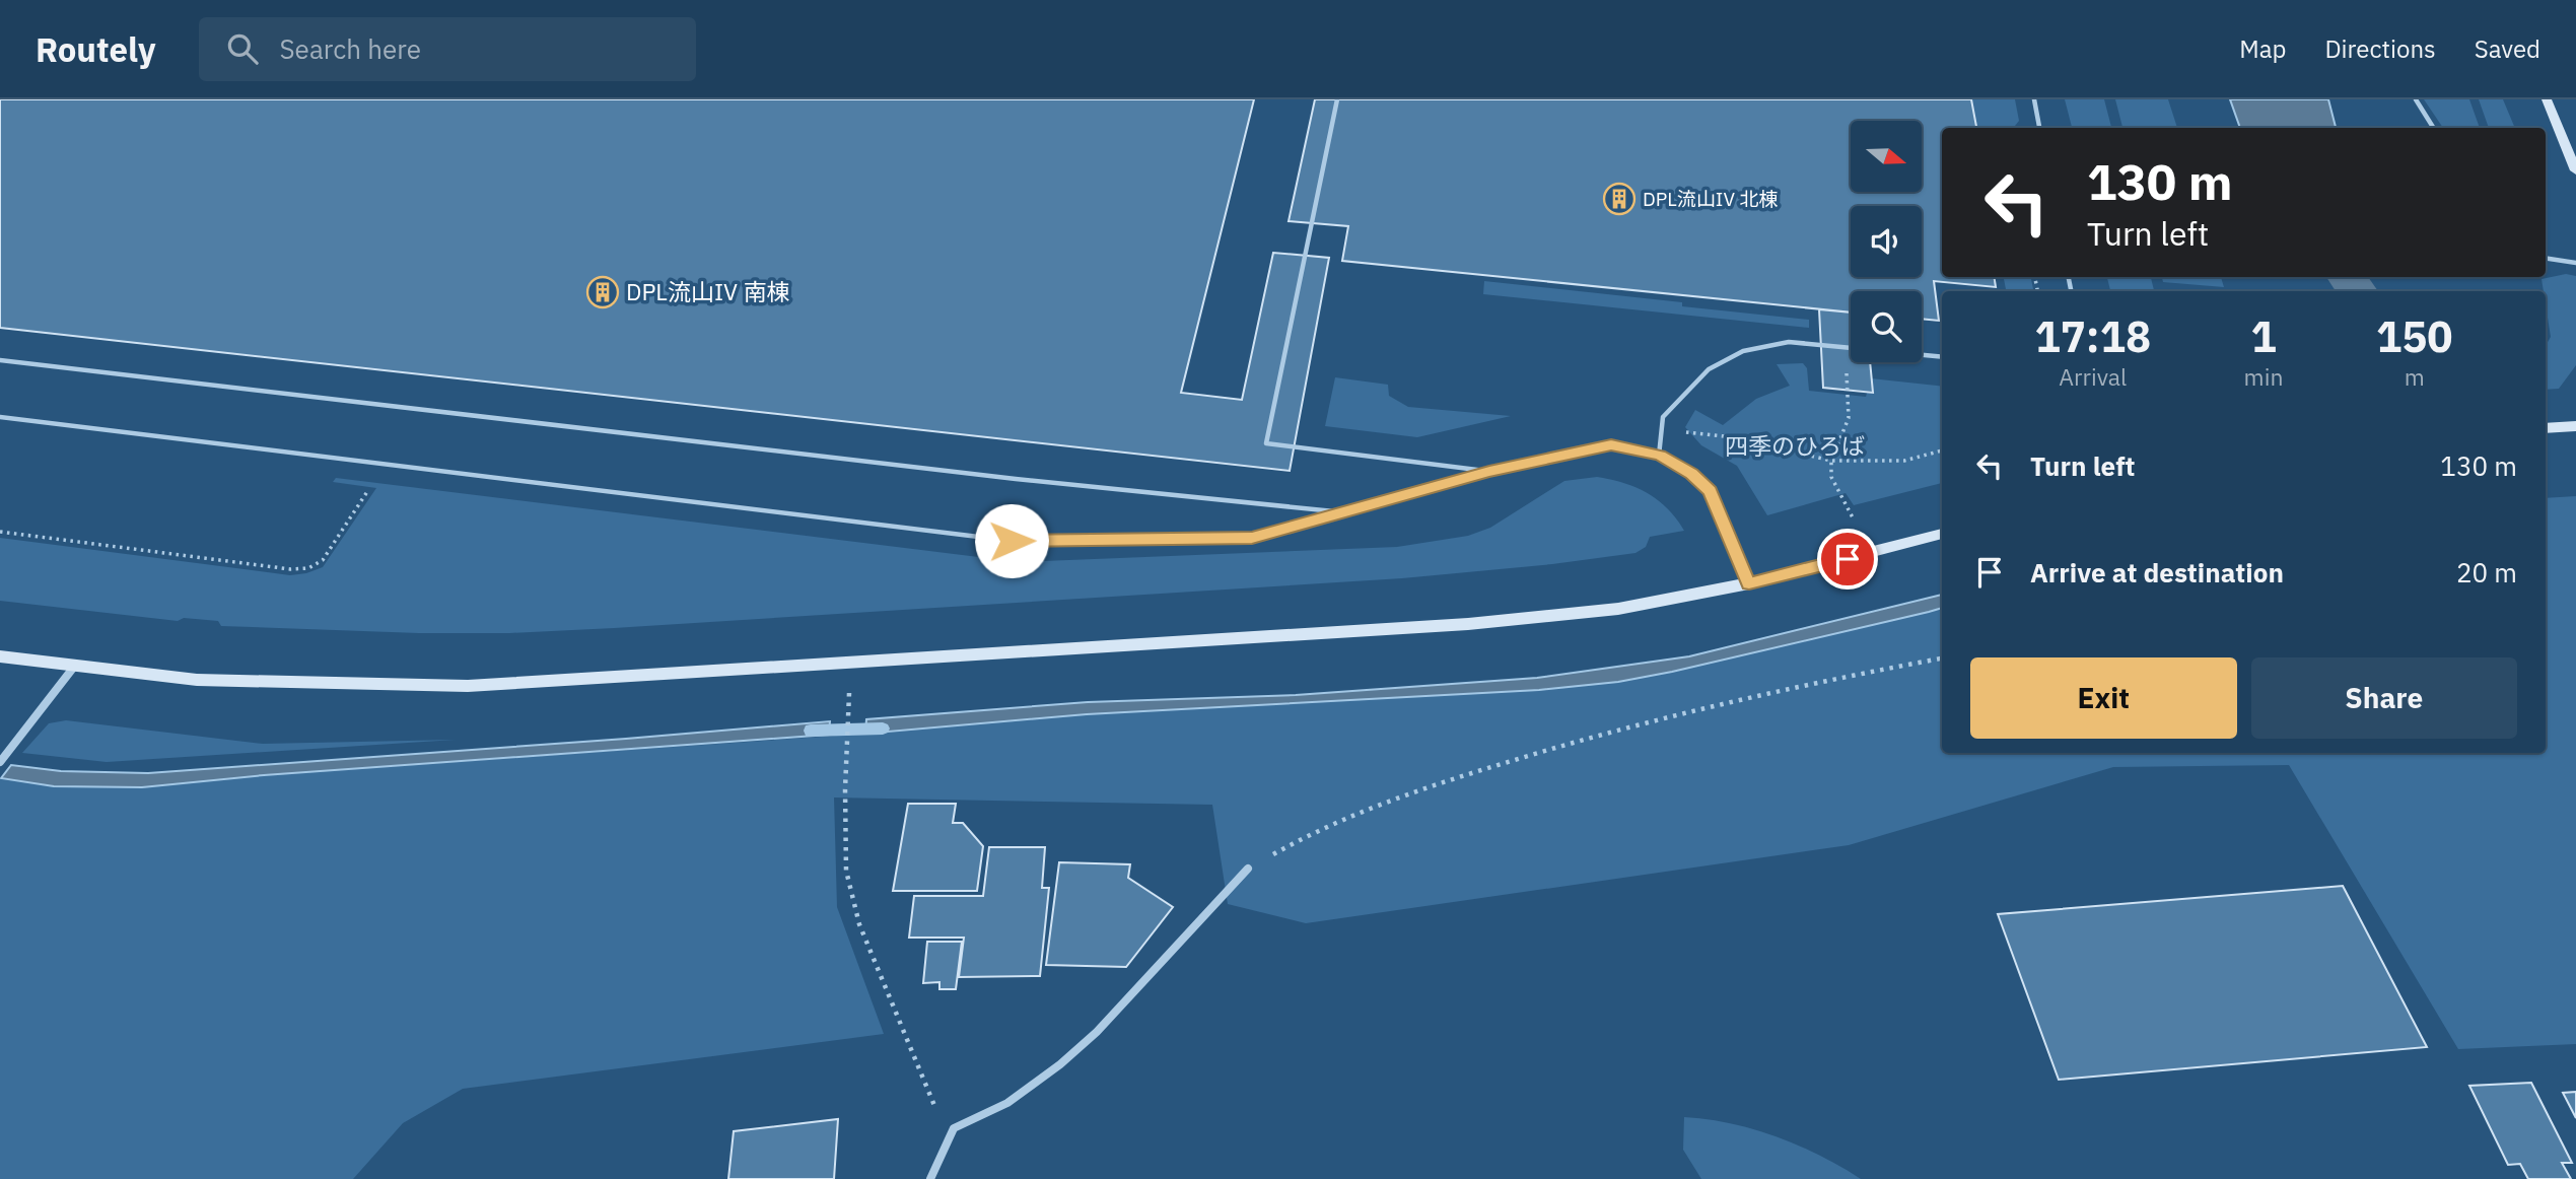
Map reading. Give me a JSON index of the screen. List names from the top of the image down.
{
  "parks": ["四季のひろば"],
  "places": {
    "building": ["DPL流山IV 北棟", "DPL流山IV 南棟"]
  },
  "north": "right",
  "page": {
    "header": "Routely",
    "search": "Search here",
    "nav": ["Map", "Directions", "Saved"],
    "turn": ["130 m", "Turn left"],
    "eta": [
      "17:18",
      "Arrival",
      "1",
      "min",
      "150",
      "m"
    ],
    "list": [
      {
        "name": "Turn left",
        "value": "130 m"
      },
      {
        "name": "Arrive at destination",
        "value": "20 m"
      }
    ],
    "buttons": ["Exit", "Share"]
  }
}
